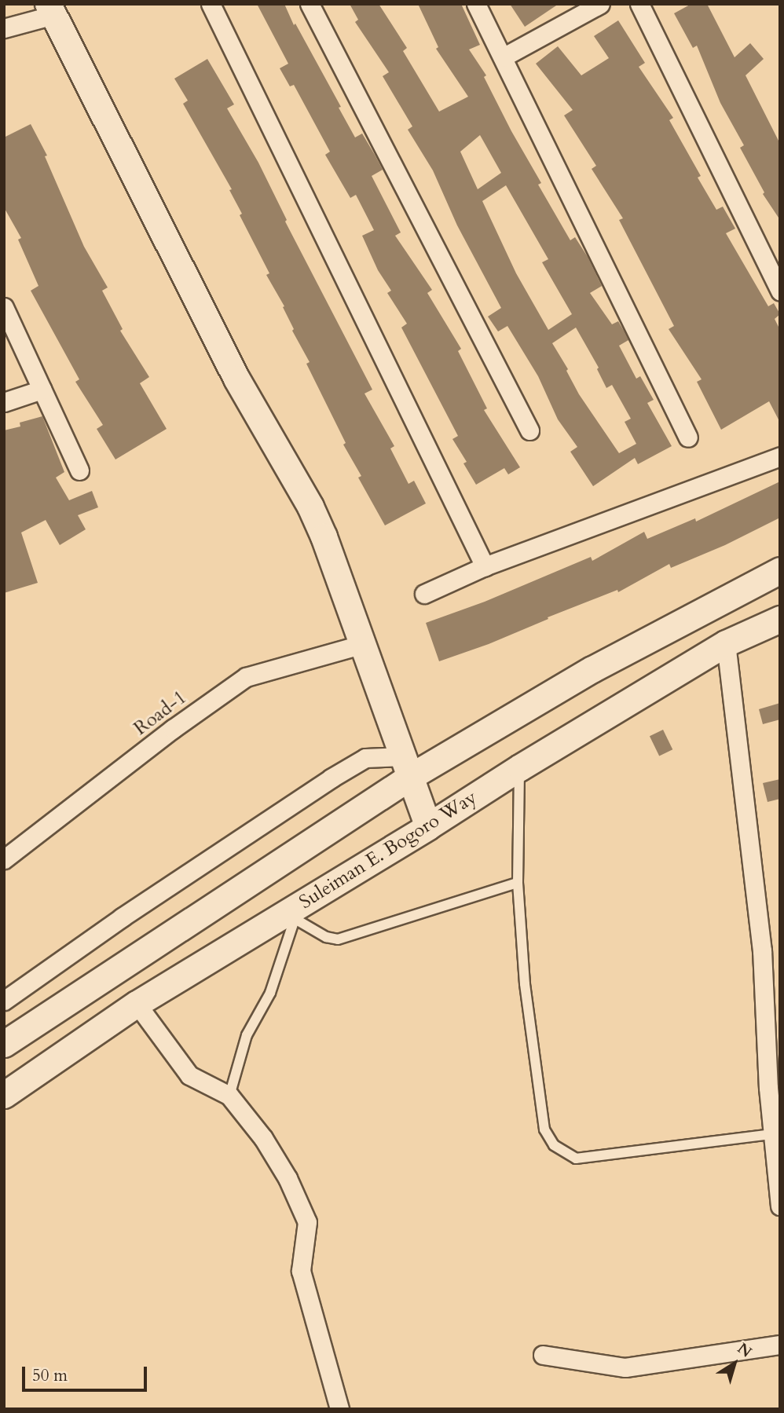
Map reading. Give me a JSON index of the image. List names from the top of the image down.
{
  "streets": {
    "street": ["Road-1", "Suleiman E. Bogoro Way"]
  },
  "scale_bar": "50 m",
  "north": "top right"
}
